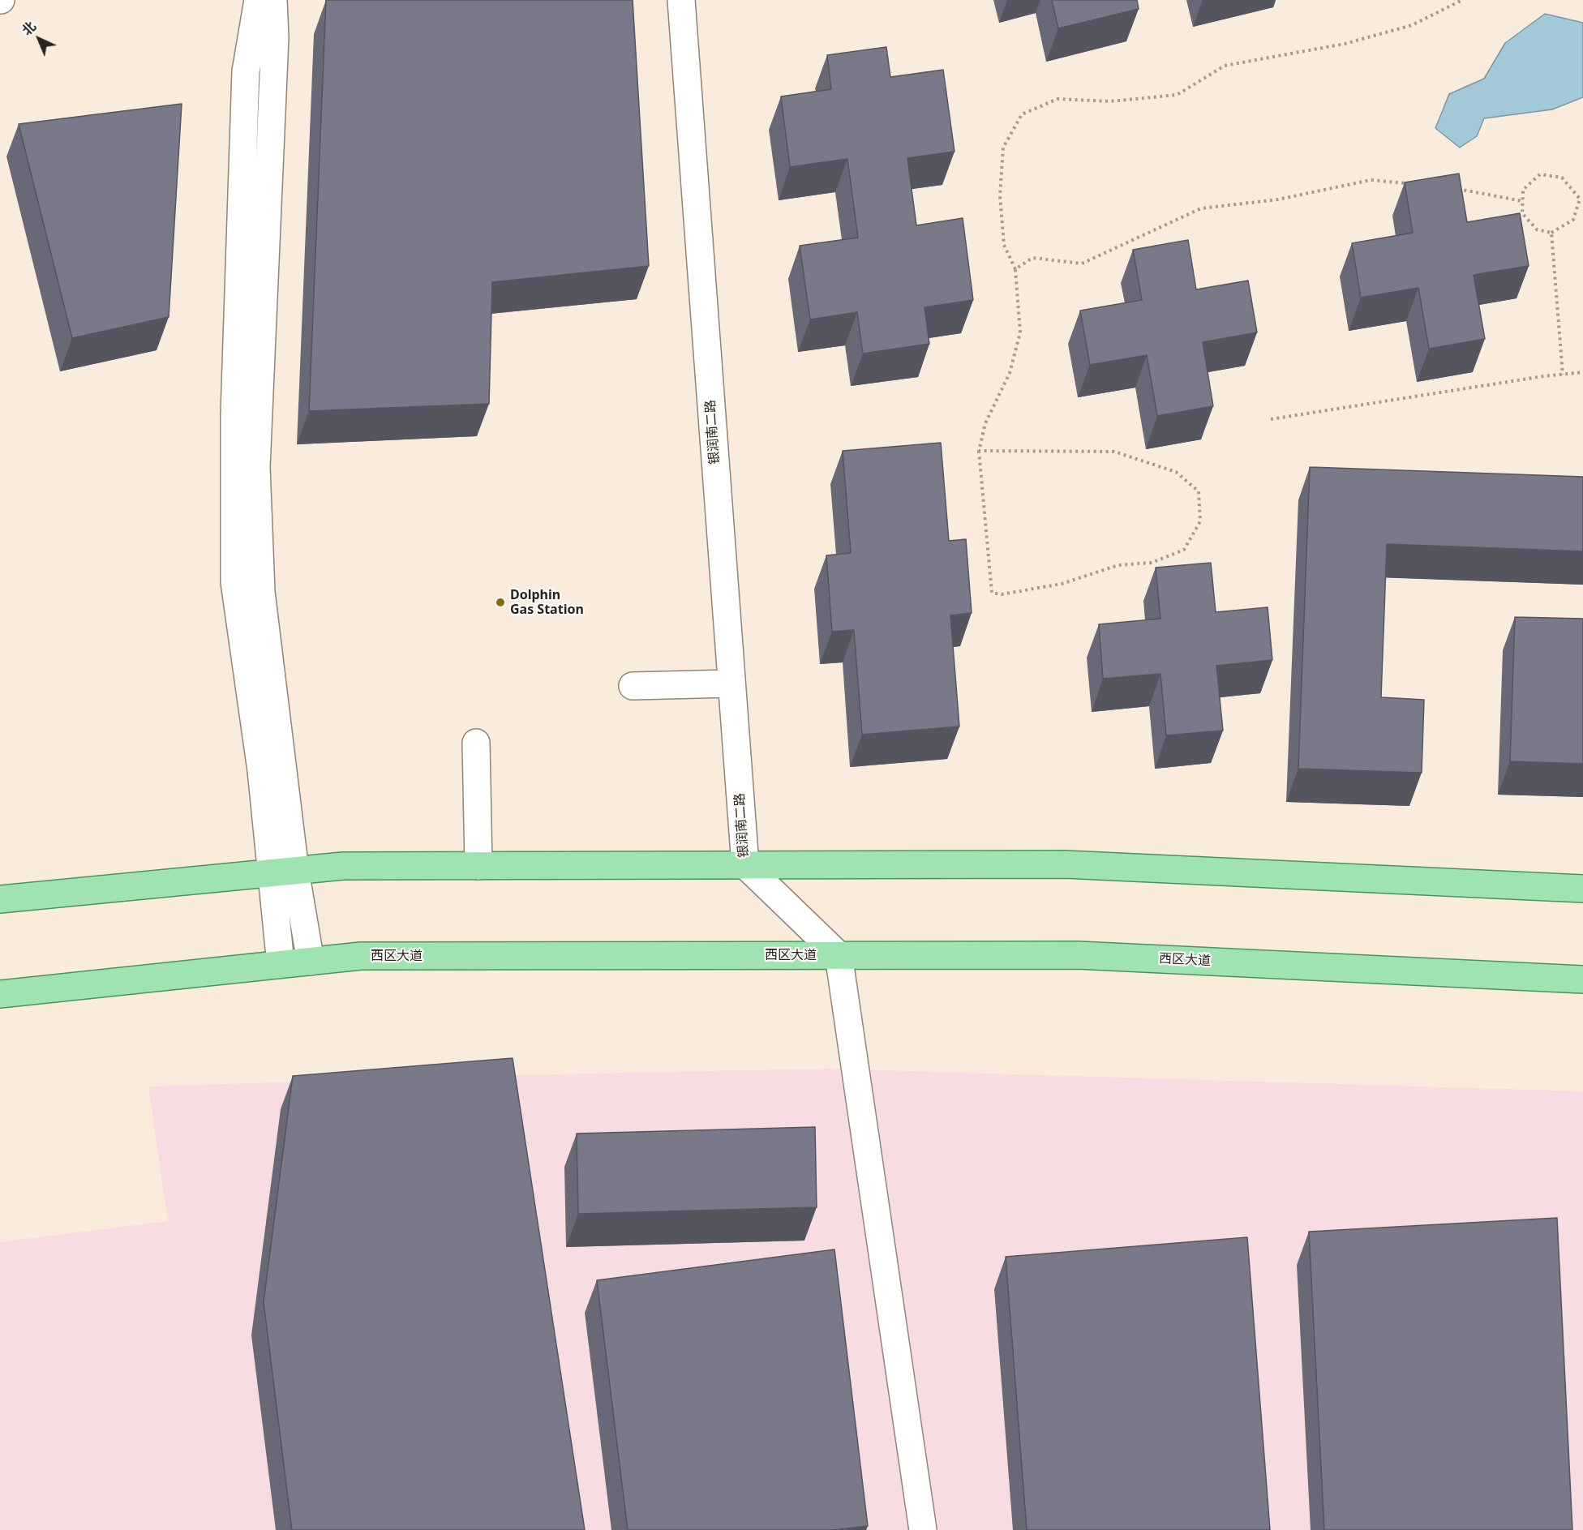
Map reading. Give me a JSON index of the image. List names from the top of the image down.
{
  "streets": {
    "main road": ["西区大道"],
    "street": ["银润南二路"]
  },
  "places": ["Dolphin Gas Station"],
  "north": "top left"
}
